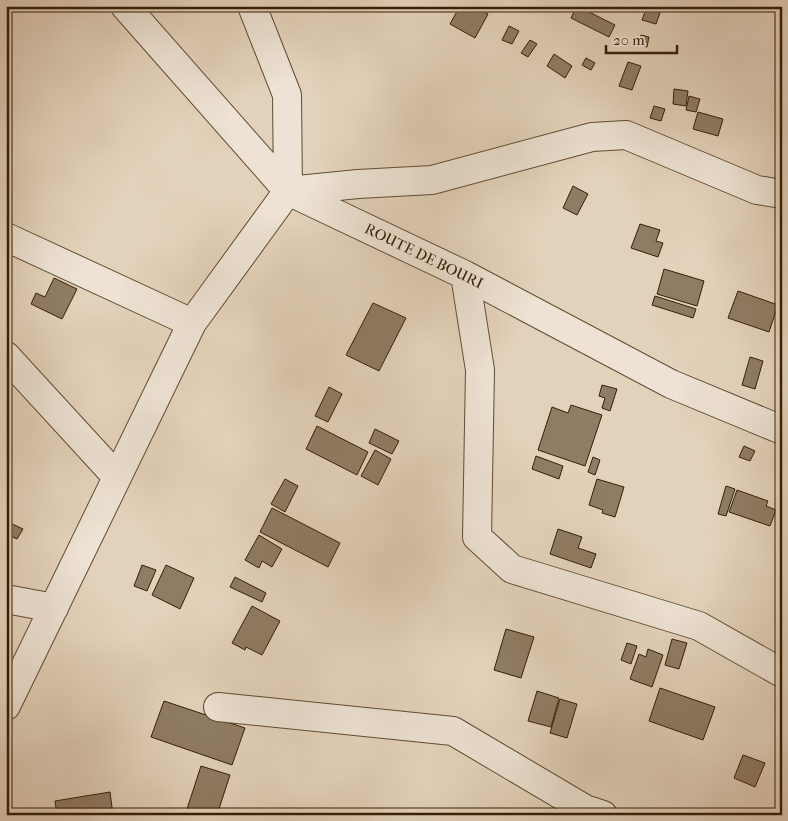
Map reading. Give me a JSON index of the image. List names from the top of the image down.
{
  "streets": {
    "street": ["ROUTE DE BOURI"]
  },
  "scale_bar": "20 m"
}
